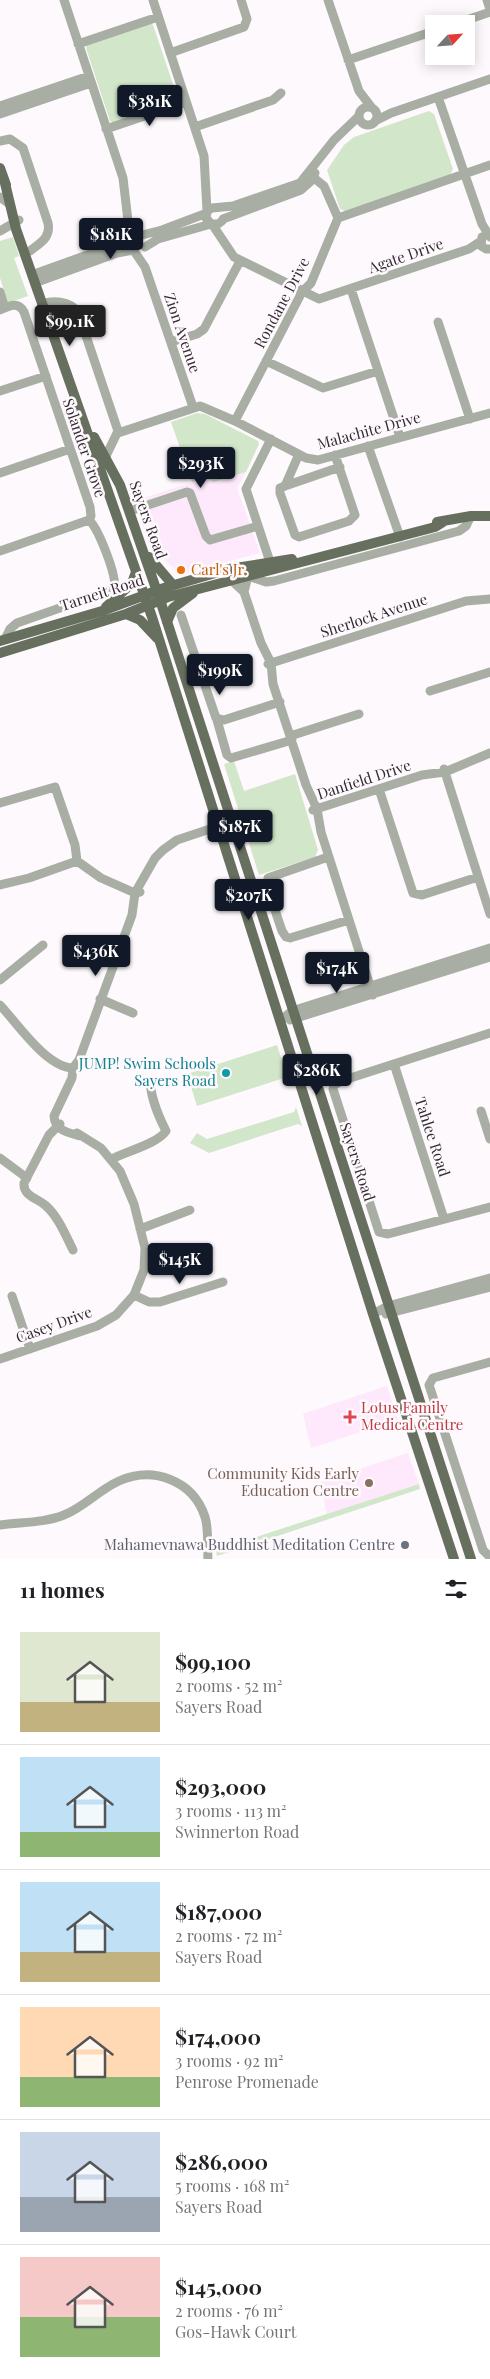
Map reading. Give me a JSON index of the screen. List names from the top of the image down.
{
  "streets": {
    "main road": ["Sayers Road", "Tarneit Road"],
    "street": [
      "Agate Drive",
      "Rondane Drive",
      "Zion Avenue",
      "Malachite Drive",
      "Solander Grove",
      "Sherlock Avenue",
      "Danfield Drive",
      "Tahlee Road",
      "Casey Drive"
    ]
  },
  "crossings": [
    ["Agate Drive", "Rondane Drive"],
    ["Rondane Drive", "Malachite Drive"],
    ["Zion Avenue", "Malachite Drive"],
    ["Solander Grove", "Tarneit Road"],
    ["Sayers Road", "Tarneit Road"]
  ],
  "places": {
    "other": [
      "Carl's Jr.",
      "JUMP! Swim Schools Sayers Road",
      "Community Kids Early Education Centre",
      "Mahamevnawa Buddhist Meditation Centre"
    ],
    "health": ["Lotus Family Medical Centre"]
  },
  "north": "top right",
  "page": {
    "price": [
      "$381K",
      "$181K",
      "$99.1K",
      "$293K",
      "$199K",
      "$187K",
      "$207K",
      "$436K",
      "$174K",
      "$286K",
      "$145K"
    ],
    "heading": "11 homes",
    "list": [
      {
        "name": "$99,100",
        "note": "2 rooms · 52 m² · Sayers Road"
      },
      {
        "name": "$293,000",
        "note": "3 rooms · 113 m² · Swinnerton Road"
      },
      {
        "name": "$187,000",
        "note": "2 rooms · 72 m² · Sayers Road"
      },
      {
        "name": "$174,000",
        "note": "3 rooms · 92 m² · Penrose Promenade"
      },
      {
        "name": "$286,000",
        "note": "5 rooms · 168 m² · Sayers Road"
      },
      {
        "name": "$145,000",
        "note": "2 rooms · 76 m² · Gos-Hawk Court"
      }
    ]
  }
}
